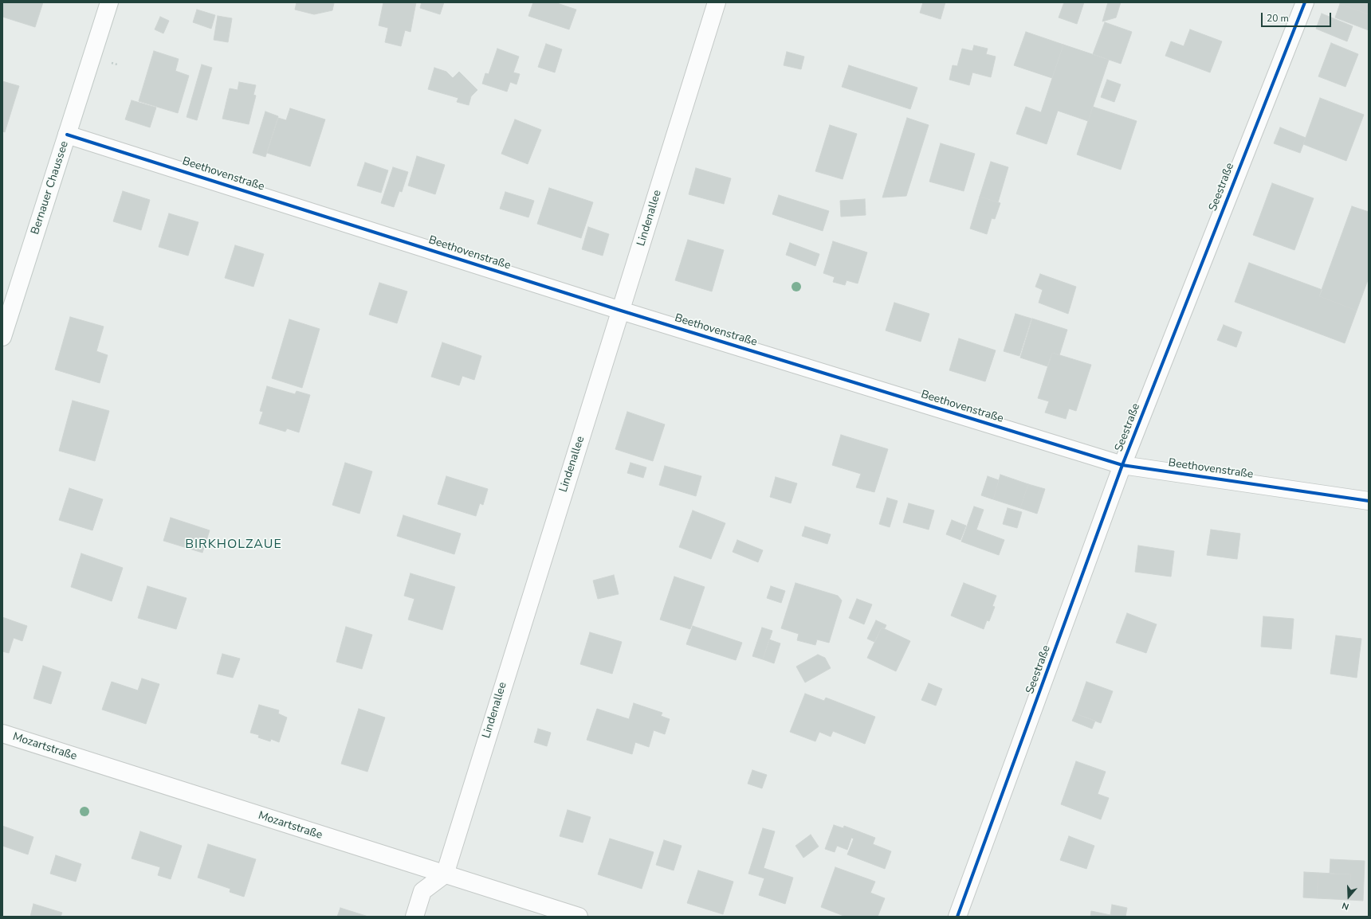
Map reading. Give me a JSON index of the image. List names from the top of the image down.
{
  "streets": {
    "street": [
      "Beethovenstraße",
      "Seestraße",
      "Bernauer Chaussee",
      "Lindenallee",
      "Mozartstraße"
    ]
  },
  "crossings": [
    ["Beethovenstraße", "Seestraße"],
    ["Beethovenstraße", "Bernauer Chaussee"],
    ["Beethovenstraße", "Lindenallee"],
    ["Lindenallee", "Mozartstraße"]
  ],
  "districts": ["BIRKHOLZAUE"],
  "scale_bar": "20 m",
  "north": "bottom"
}
